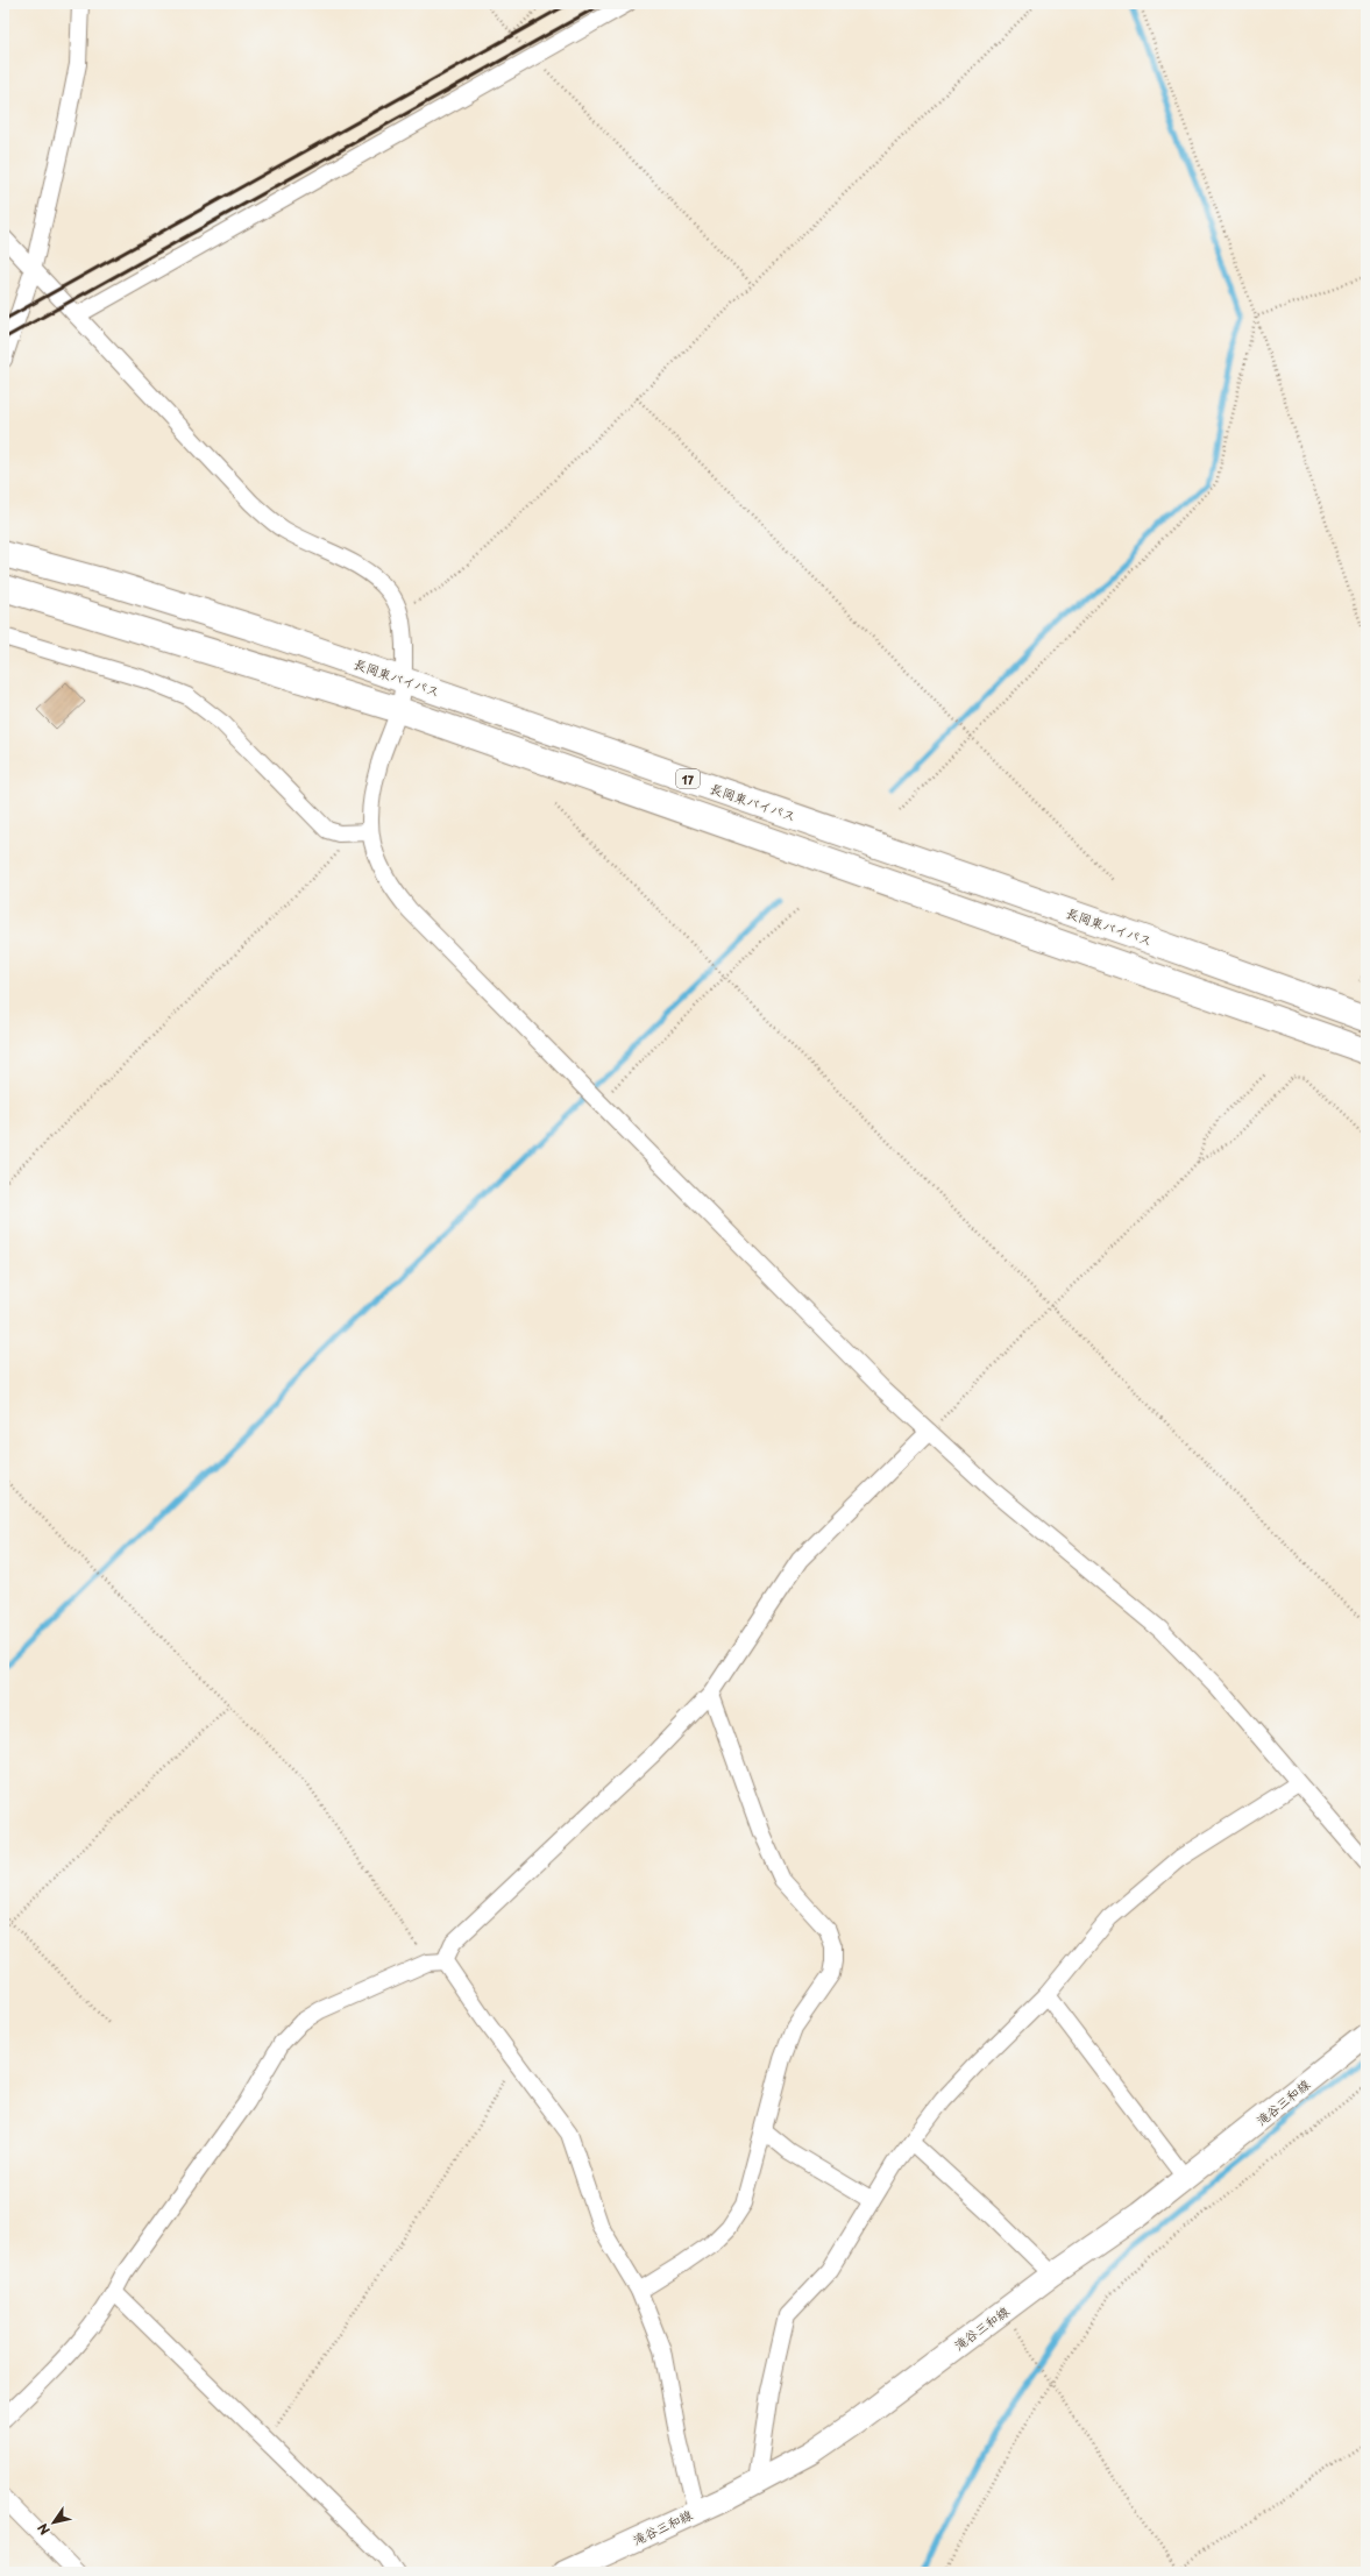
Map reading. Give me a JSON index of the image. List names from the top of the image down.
{
  "streets": {
    "highway": ["長岡東バイパス", "17"],
    "main road": ["滝谷三和線"]
  },
  "north": "bottom left"
}
